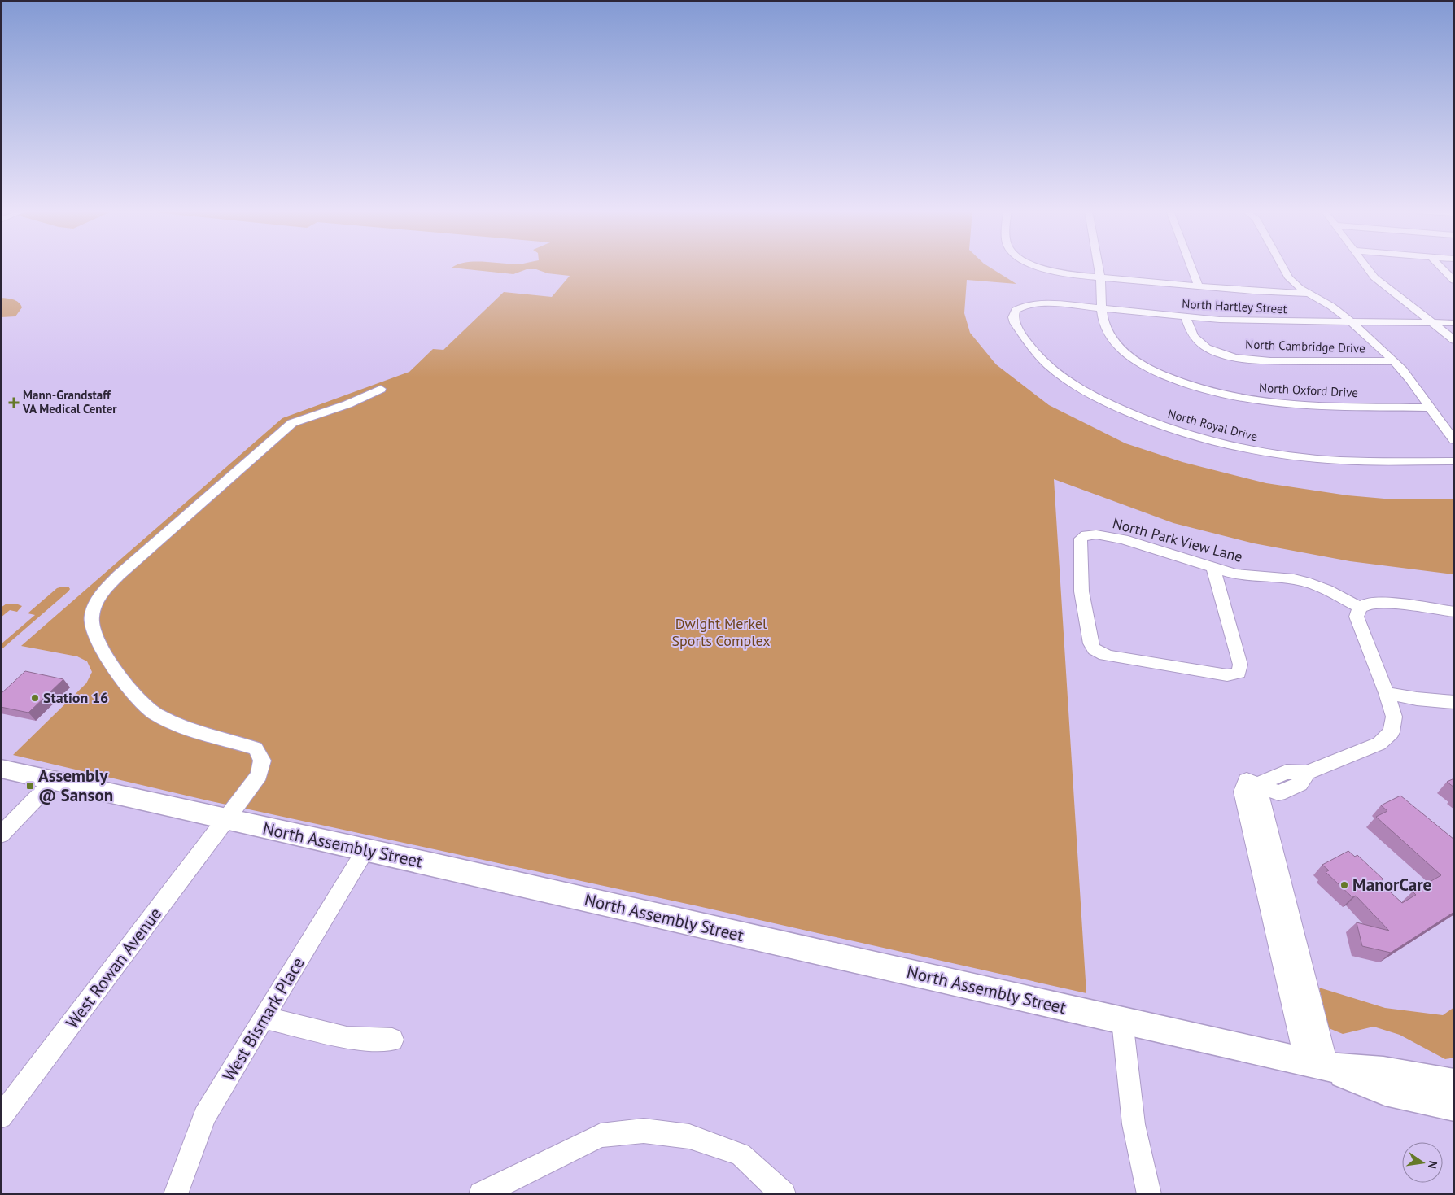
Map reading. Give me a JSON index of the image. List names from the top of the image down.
{
  "streets": {
    "main road": ["North Assembly Street"],
    "street": [
      "North Hartley Street",
      "North Cambridge Drive",
      "North Oxford Drive",
      "North Royal Drive",
      "North Park View Lane",
      "West Rowan Avenue",
      "West Bismark Place"
    ]
  },
  "crossings": [
    ["North Hartley Street", "North Cambridge Drive"],
    ["North Hartley Street", "North Oxford Drive"],
    ["North Hartley Street", "North Royal Drive"],
    ["North Assembly Street", "West Rowan Avenue"],
    ["North Assembly Street", "West Bismark Place"]
  ],
  "parks": ["Dwight Merkel Sports Complex"],
  "places": {
    "health": ["Mann-Grandstaff VA Medical Center"],
    "other": ["Station 16", "ManorCare"],
    "transit": ["Assembly @ Sanson"]
  },
  "north": "right"
}
